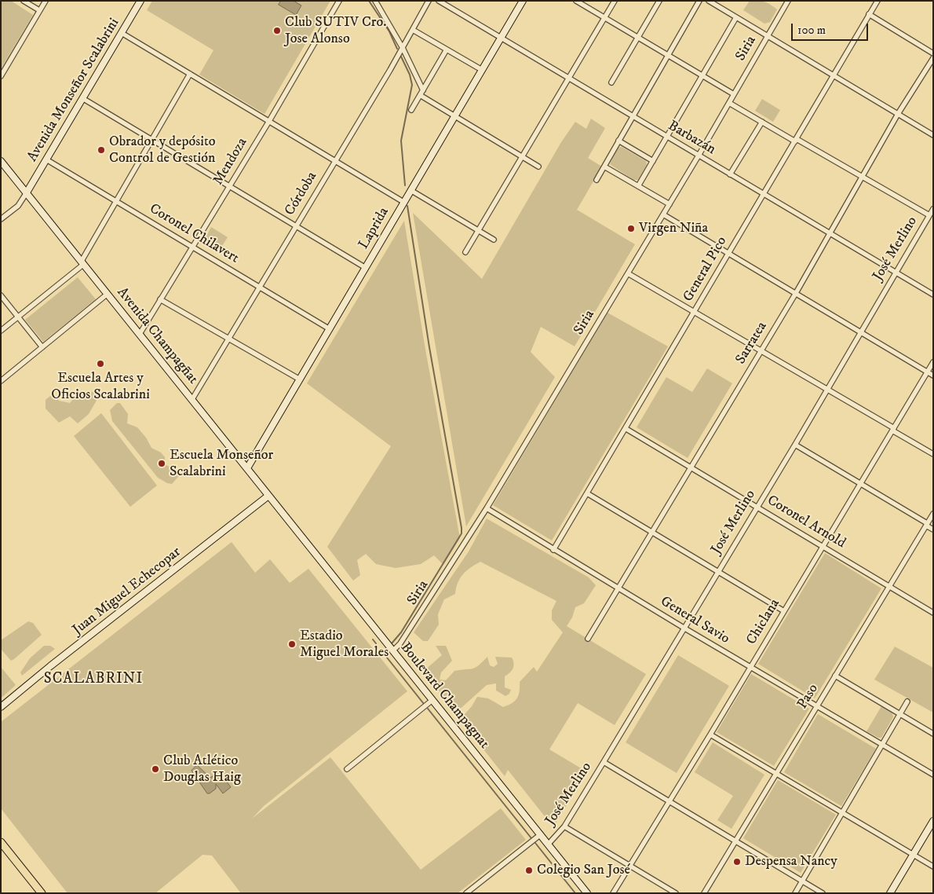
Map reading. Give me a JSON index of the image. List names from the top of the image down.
{
  "streets": {
    "main road": [
      "Avenida Monseñor Scalabrini",
      "Laprida",
      "Avenida Champagñat",
      "Juan Miguel Echecopar",
      "Boulevard Champagnat"
    ],
    "street": [
      "Siria",
      "Barbazán",
      "Mendoza",
      "Córdoba",
      "Coronel Chilavert",
      "José Merlino",
      "General Pico",
      "Sarratea",
      "Coronel Arnold",
      "General Savio",
      "Chiclana",
      "Paso"
    ]
  },
  "crossings": [
    ["Siria", "Barbazán"],
    ["Siria", "General Savio"],
    ["Siria", "Boulevard Champagnat"],
    ["Avenida Monseñor Scalabrini", "Coronel Chilavert"],
    ["Avenida Monseñor Scalabrini", "Avenida Champagñat"],
    ["Barbazán", "Laprida"],
    ["Barbazán", "José Merlino"],
    ["Barbazán", "General Pico"],
    ["Barbazán", "Sarratea"],
    ["Mendoza", "Coronel Chilavert"],
    ["Mendoza", "Avenida Champagñat"],
    ["Córdoba", "Coronel Chilavert"],
    ["Córdoba", "Avenida Champagñat"],
    ["Laprida", "Coronel Chilavert"],
    ["Laprida", "Avenida Champagñat"],
    ["José Merlino", "Coronel Arnold"],
    ["José Merlino", "General Savio"],
    ["José Merlino", "Boulevard Champagnat"],
    ["General Pico", "Coronel Arnold"],
    ["General Pico", "General Savio"],
    ["Avenida Champagñat", "Juan Miguel Echecopar"],
    ["Avenida Champagñat", "Boulevard Champagnat"],
    ["Sarratea", "Coronel Arnold"],
    ["Sarratea", "General Savio"],
    ["Coronel Arnold", "Chiclana"],
    ["Coronel Arnold", "Paso"],
    ["Juan Miguel Echecopar", "Boulevard Champagnat"],
    ["General Savio", "Chiclana"],
    ["General Savio", "Paso"]
  ],
  "districts": ["SCALABRINI"],
  "places": [
    "Club SUTIV Cro. Jose Alonso",
    "Obrador y depósito Control de Gestión",
    "Virgen Niña",
    "Escuela Artes y Oficios Scalabrini",
    "Escuela Monseñor Scalabrini",
    "Estadio Miguel Morales",
    "Club Atlético Douglas Haig",
    "Despensa Nancy",
    "Colegio San José"
  ],
  "scale_bar": "100 m"
}
